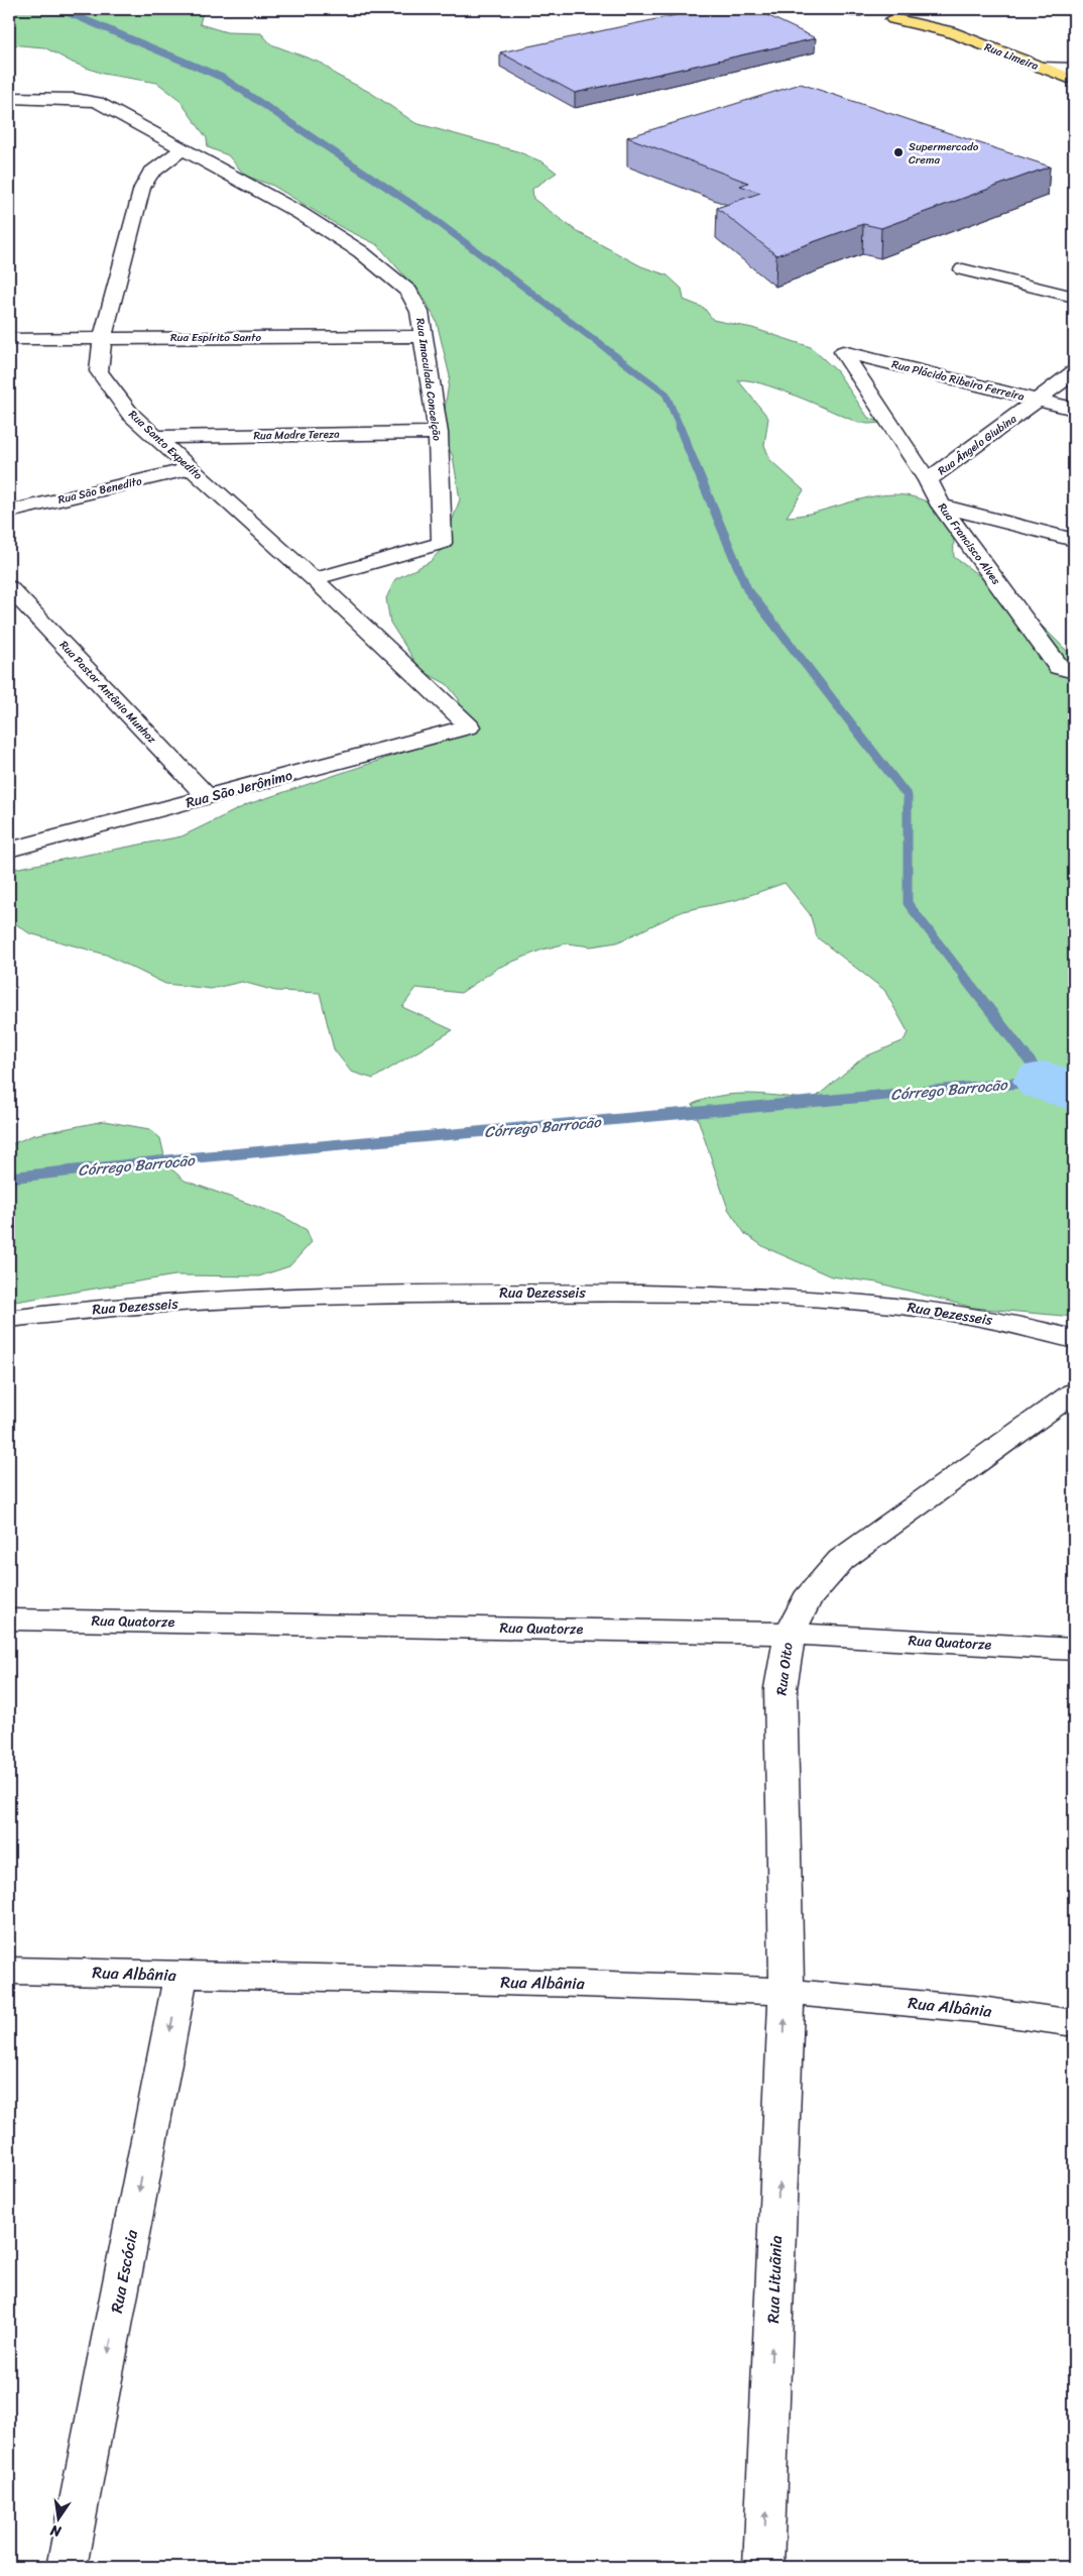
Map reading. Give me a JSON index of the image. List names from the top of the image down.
{
  "streets": {
    "main road": ["Rua Limeira"],
    "street": [
      "Rua Espírito Santo",
      "Rua Imaculada Conceição",
      "Rua Plácido Ribeiro Ferreira",
      "Rua Madre Tereza",
      "Rua Santo Expedito",
      "Rua Ângelo Giubina",
      "Rua São Benedito",
      "Rua Francisco Alves",
      "Rua Pastor Antônio Munhoz",
      "Rua São Jerônimo",
      "Rua Dezesseis",
      "Rua Quatorze",
      "Rua Oito",
      "Rua Albânia",
      "Rua Escócia",
      "Rua Lituãnia"
    ]
  },
  "crossings": [
    ["Rua Espírito Santo", "Rua Imaculada Conceição"],
    ["Rua Espírito Santo", "Rua Santo Expedito"],
    ["Rua Imaculada Conceição", "Rua Madre Tereza"],
    ["Rua Imaculada Conceição", "Rua Santo Expedito"],
    ["Rua Plácido Ribeiro Ferreira", "Rua Ângelo Giubina"],
    ["Rua Plácido Ribeiro Ferreira", "Rua Francisco Alves"],
    ["Rua Madre Tereza", "Rua Santo Expedito"],
    ["Rua Santo Expedito", "Rua São Benedito"],
    ["Rua Santo Expedito", "Rua São Jerônimo"],
    ["Rua Ângelo Giubina", "Rua Francisco Alves"],
    ["Rua Pastor Antônio Munhoz", "Rua São Jerônimo"],
    ["Rua Quatorze", "Rua Oito"],
    ["Rua Oito", "Rua Albânia"],
    ["Rua Oito", "Rua Lituãnia"],
    ["Rua Albânia", "Rua Escócia"],
    ["Rua Albânia", "Rua Lituãnia"]
  ],
  "one_way": ["Rua Escócia", "Rua Lituãnia"],
  "water": ["Córrego Barrocão"],
  "places": ["Supermercado Crema"],
  "north": "bottom"
}
